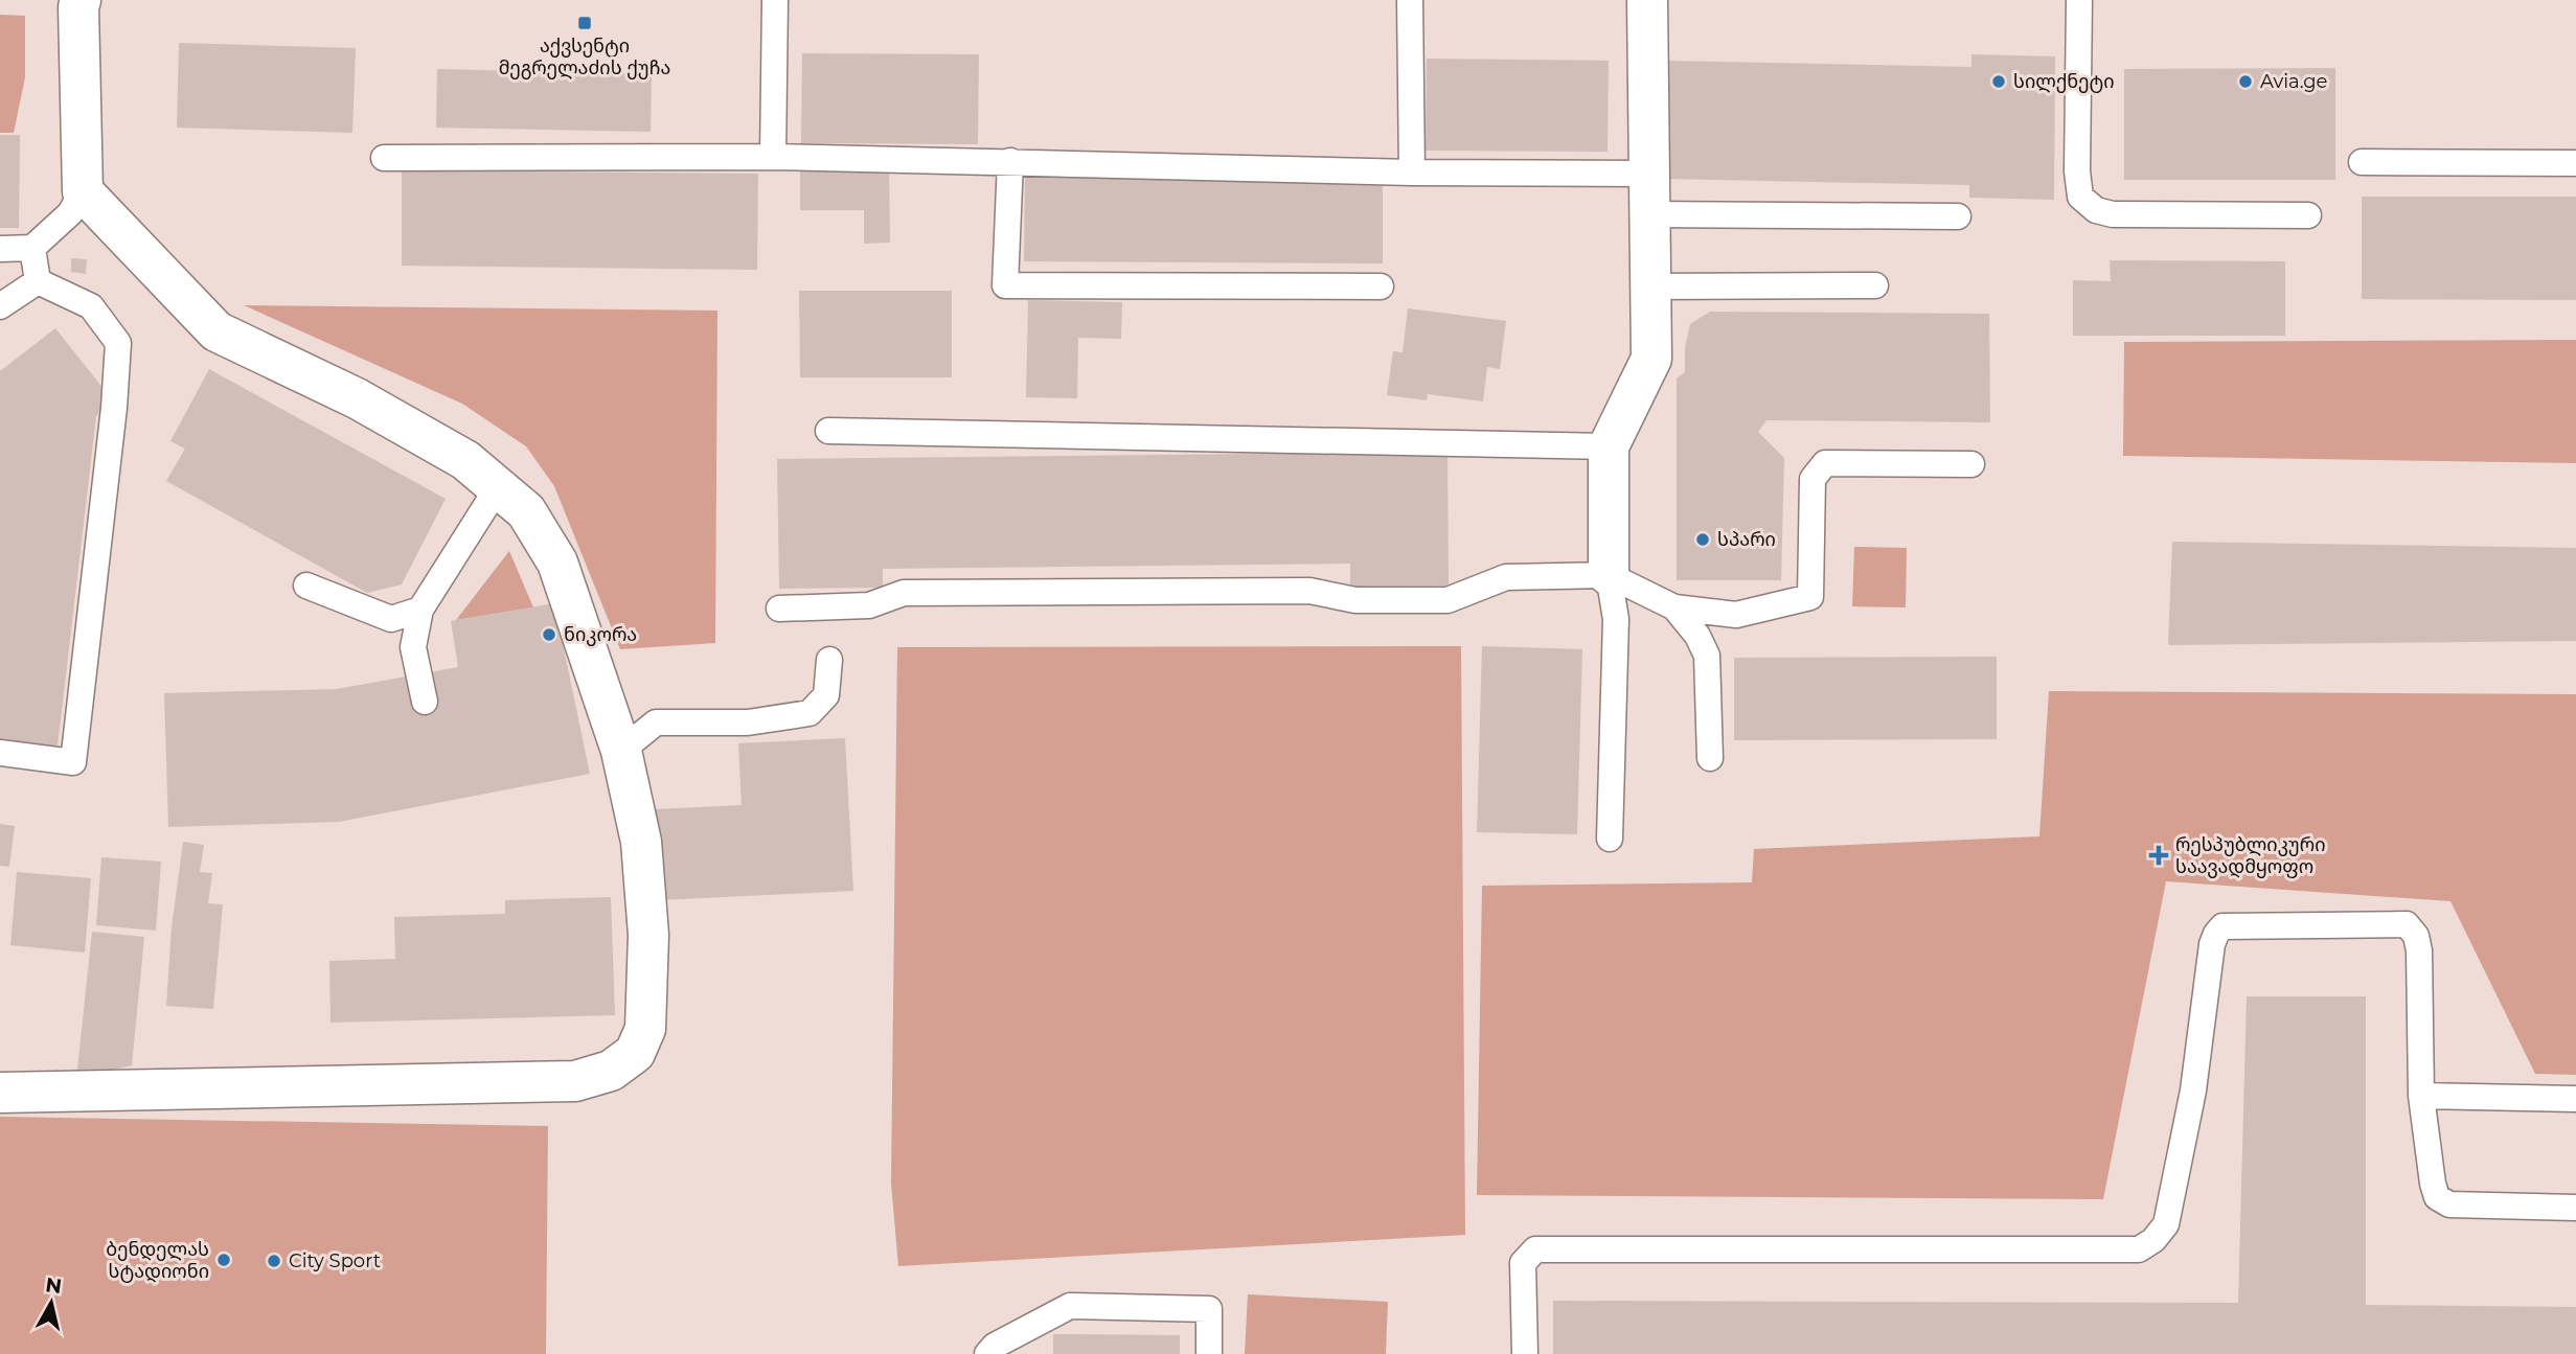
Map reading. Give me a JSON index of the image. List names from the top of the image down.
{
  "places": {
    "transit": ["აქვსენტი მეგრელაძის ქუჩა"],
    "other": [
      "სილქნეტი",
      "Avia.ge",
      "სპარი",
      "ნიკორა",
      "ბენდელას სტადიონი",
      "City Sport"
    ],
    "health": ["რესპუბლიკური საავადმყოფო"]
  },
  "north": "top"
}
